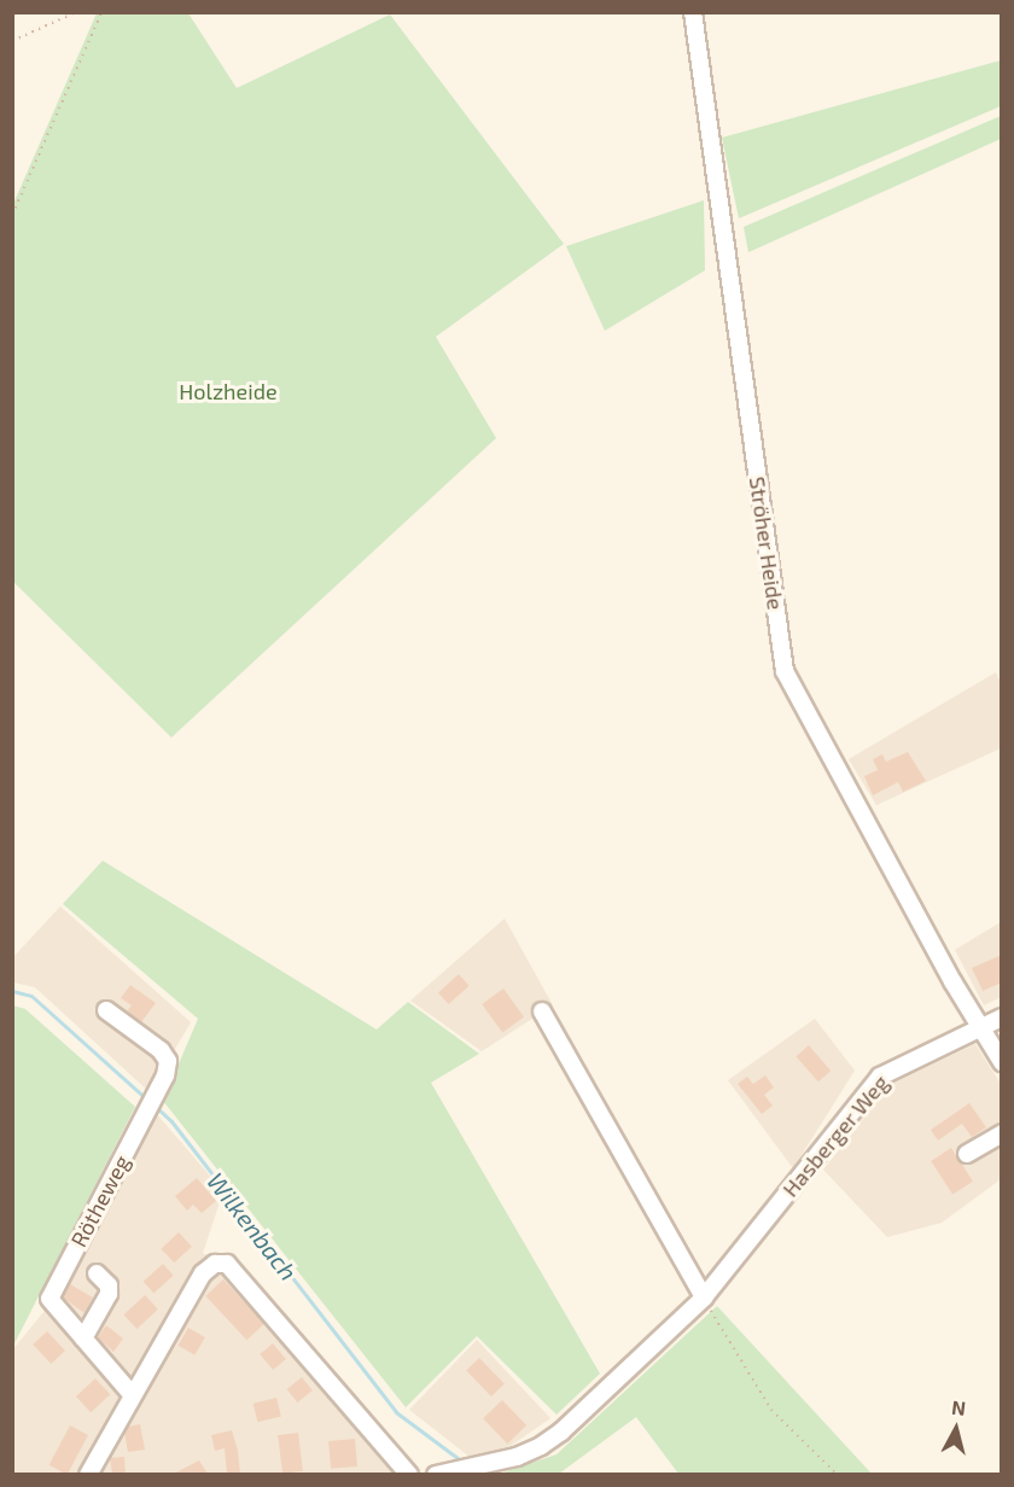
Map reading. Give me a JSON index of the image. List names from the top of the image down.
{
  "streets": {
    "street": ["Ströher Heide", "Hasberger Weg", "Rötheweg"]
  },
  "crossings": [
    ["Ströher Heide", "Hasberger Weg"]
  ],
  "water": ["Wilkenbach"],
  "parks": ["Holzheide"],
  "north": "top"
}
